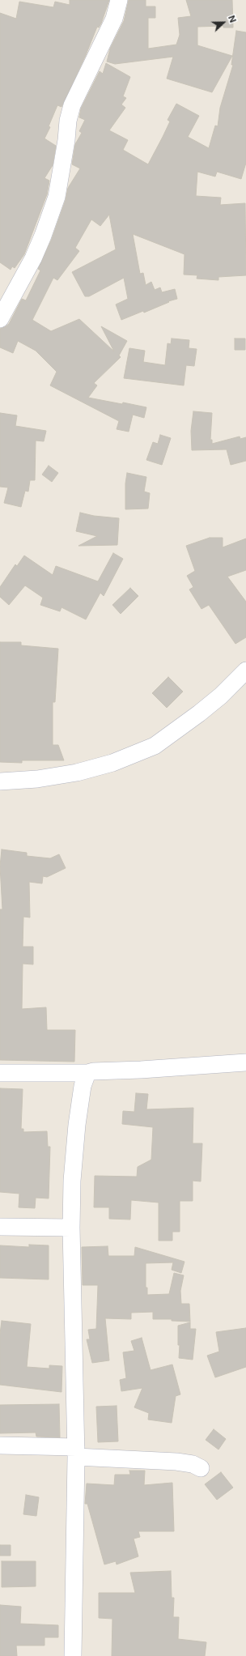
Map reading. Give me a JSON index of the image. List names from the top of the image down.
{
  "north": "right"
}
